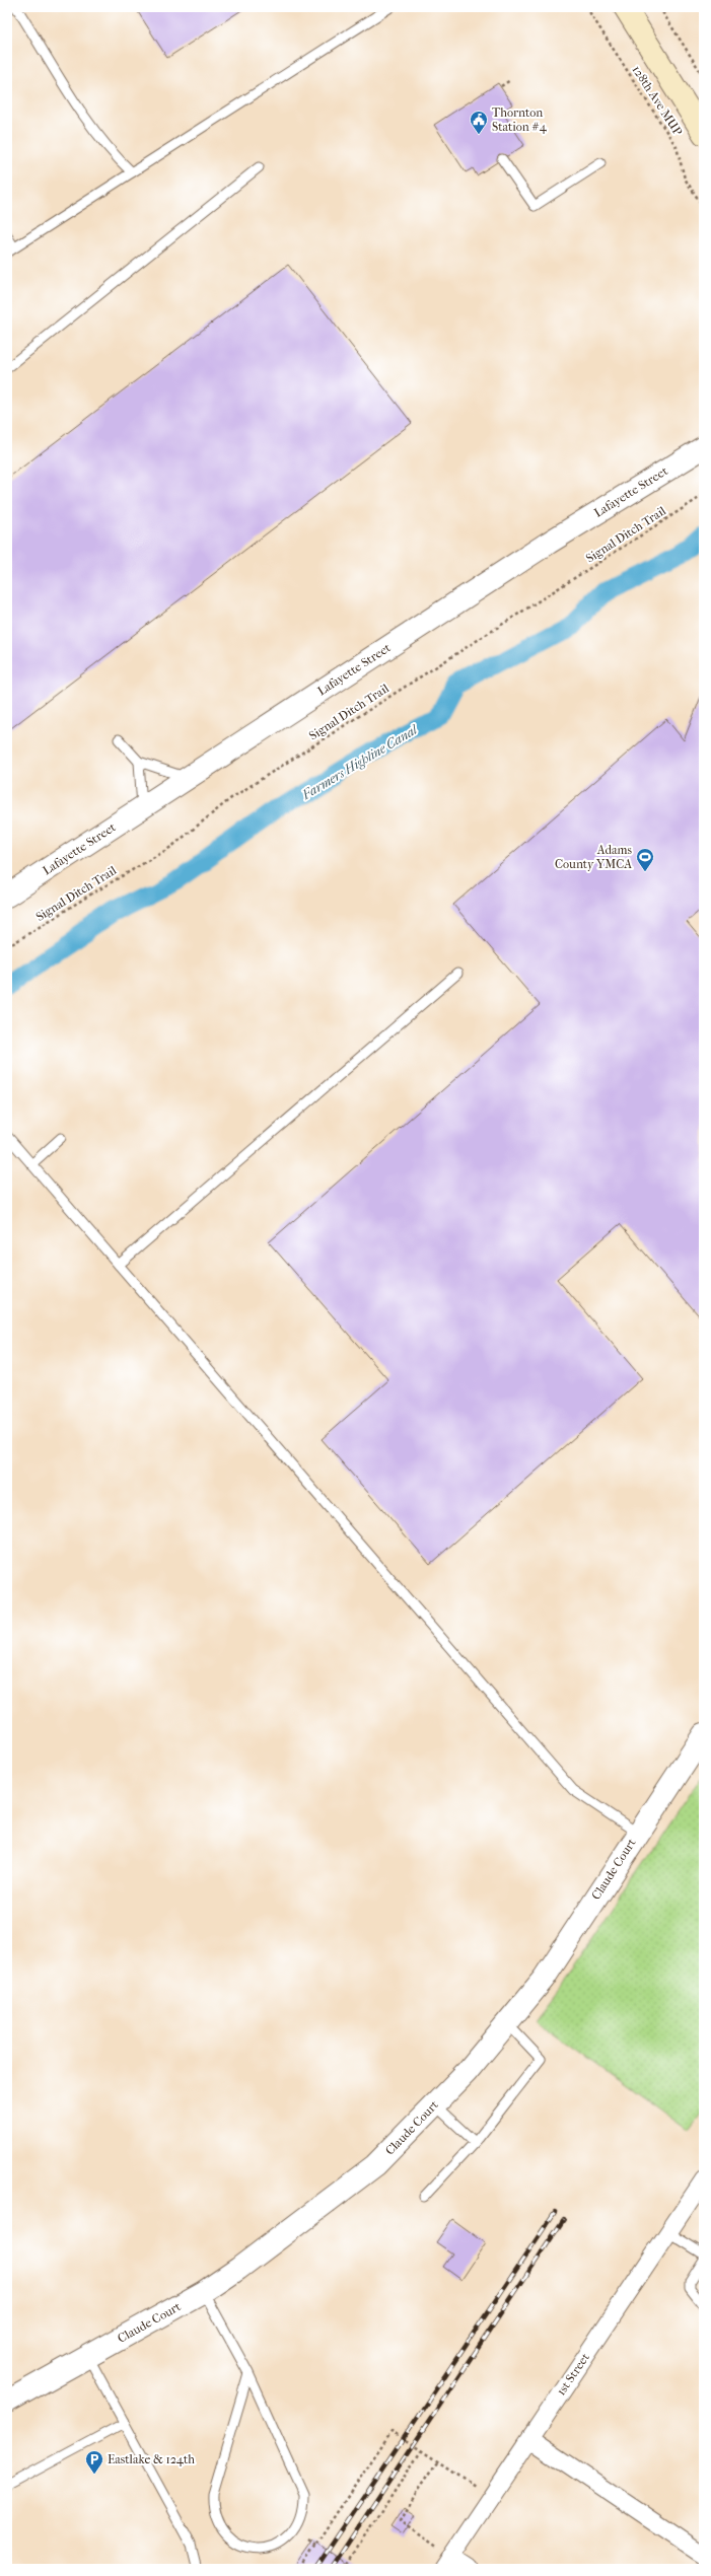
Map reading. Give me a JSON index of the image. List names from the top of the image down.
{
  "streets": {
    "street": ["Lafayette Street", "Claude Court", "1st Street"],
    "path": ["128th Ave MUP", "Signal Ditch Trail"]
  },
  "water": ["Farmers Highline Canal"],
  "places": {
    "public building": ["Thornton Station #4"],
    "sports": ["Adams County YMCA"],
    "parking": ["Eastlake & 124th"]
  }
}
